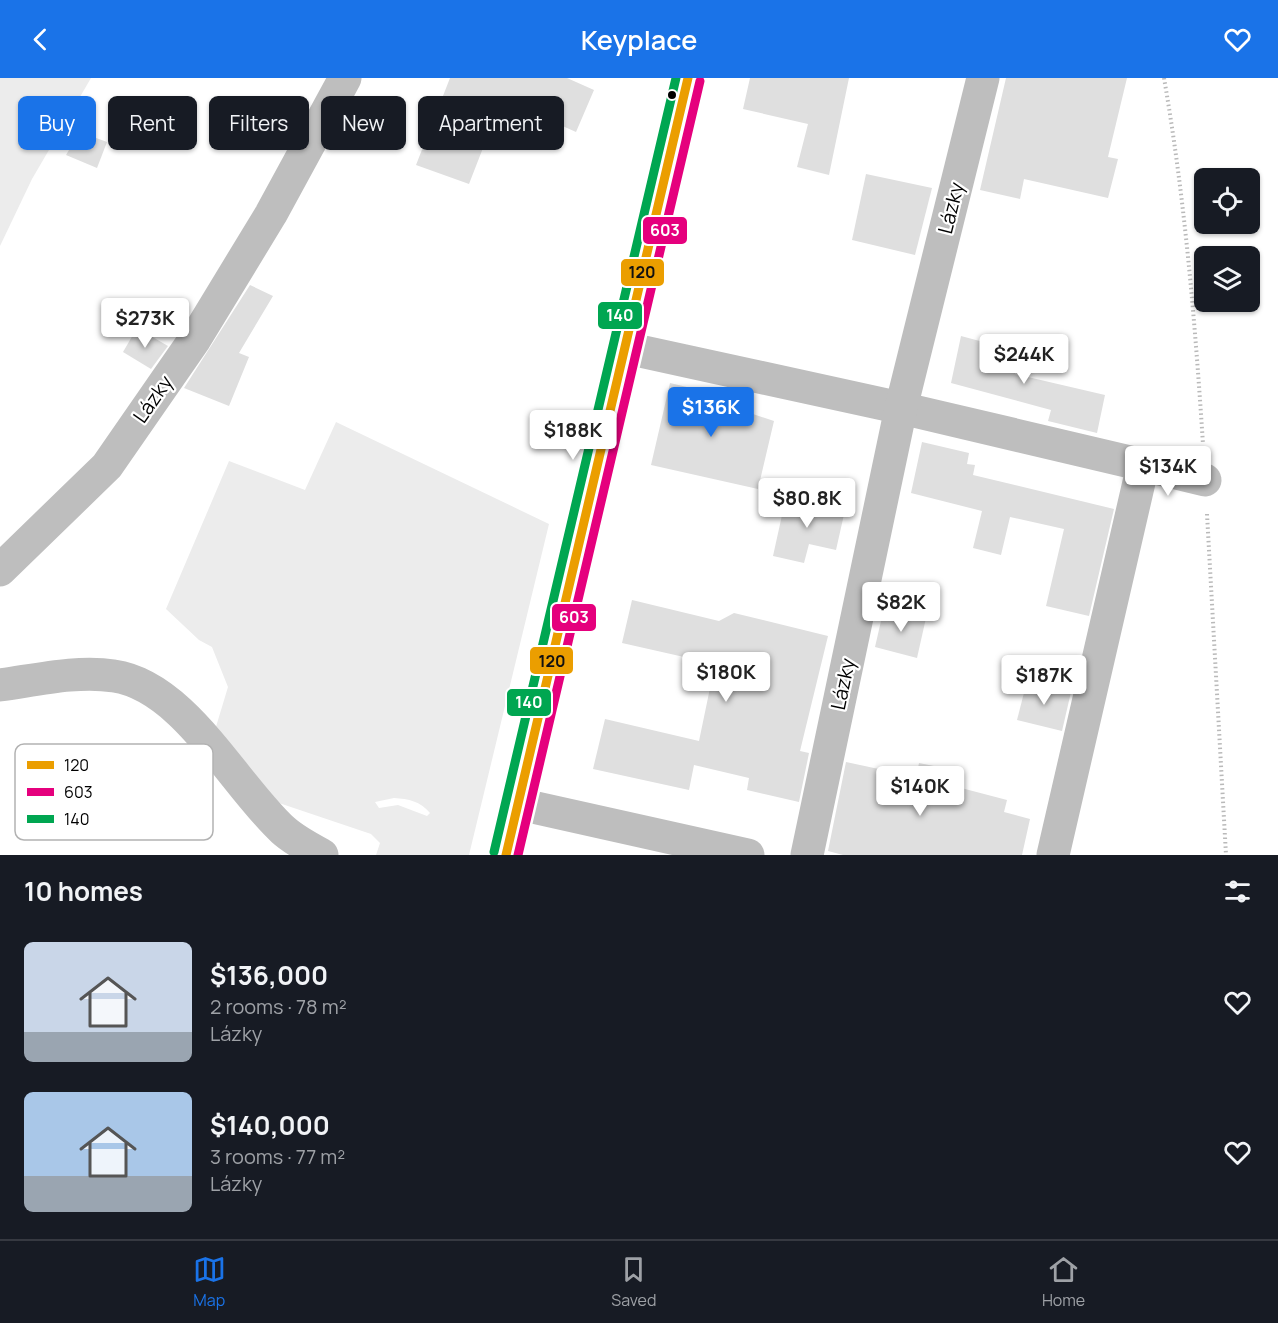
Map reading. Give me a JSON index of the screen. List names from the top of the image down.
{
  "streets": {
    "street": ["Lázky"]
  },
  "lines": ["transit line 120", "transit line 140", "transit line 603"],
  "legend": ["120", "603", "140"],
  "page": {
    "header": "Keyplace",
    "chip": [
      "Buy",
      "Rent",
      "Filters",
      "New",
      "Apartment"
    ],
    "price": [
      "$273K",
      "$244K",
      "$136K",
      "$188K",
      "$134K",
      "$80.8K",
      "$82K",
      "$180K",
      "$187K",
      "$140K"
    ],
    "heading": "10 homes",
    "list": [
      {
        "name": "$136,000",
        "note": "2 rooms · 78 m² · Lázky"
      },
      {
        "name": "$140,000",
        "note": "3 rooms · 77 m² · Lázky"
      }
    ],
    "tabs": ["Map", "Saved", "Home"]
  }
}
